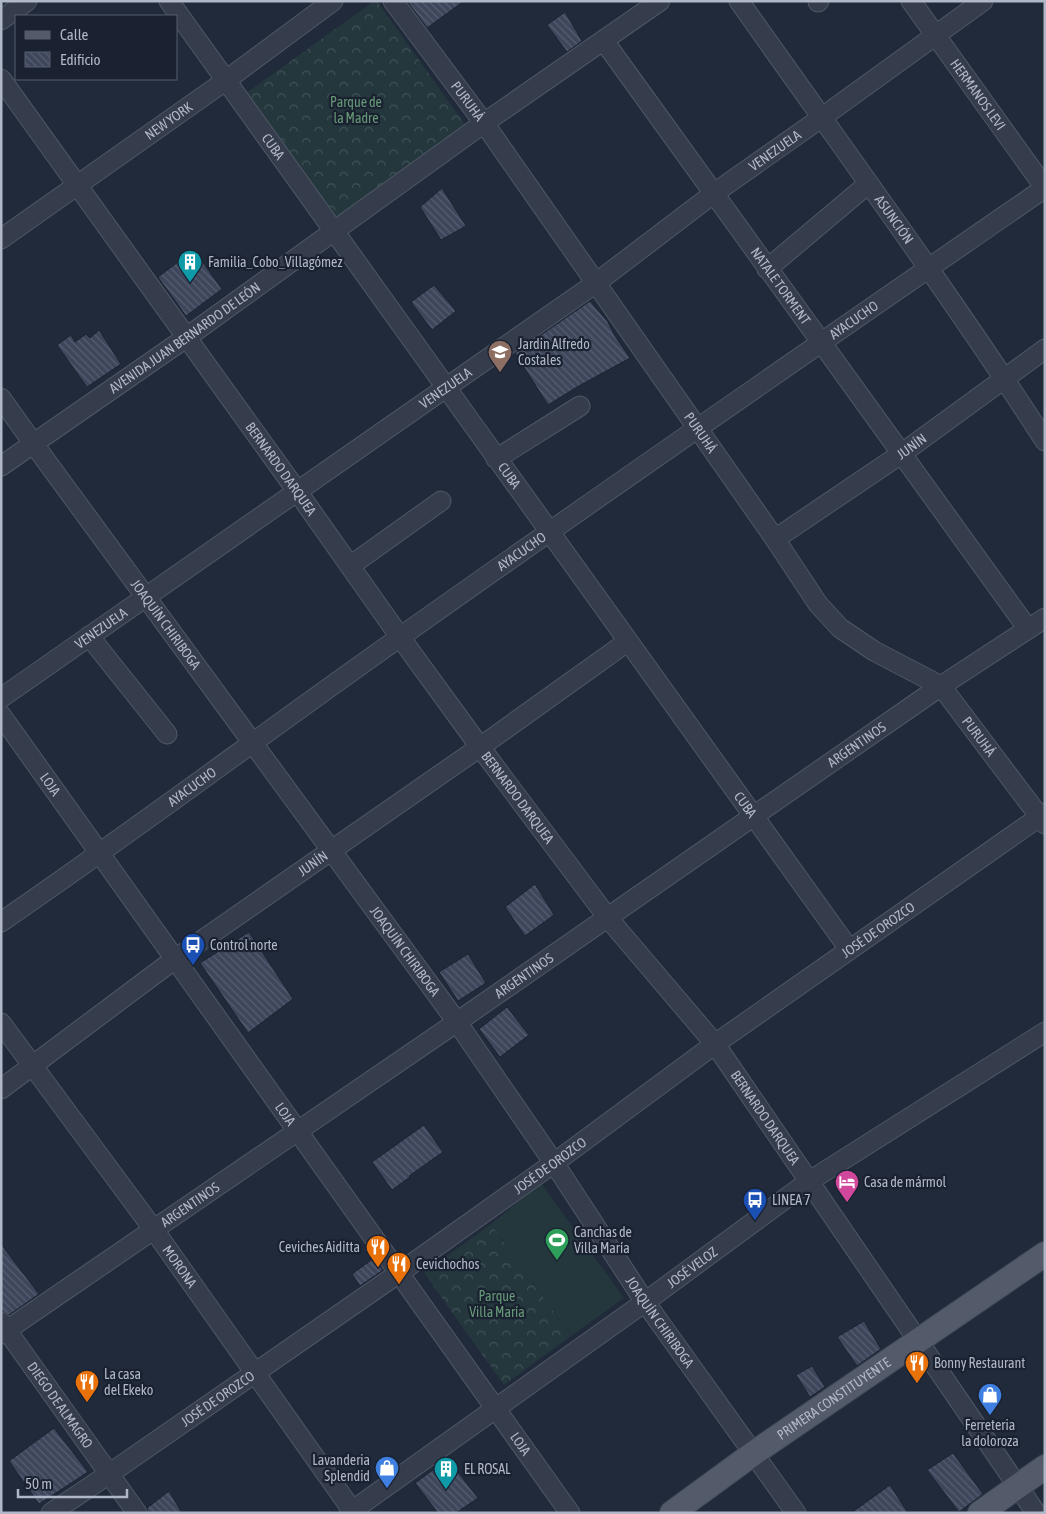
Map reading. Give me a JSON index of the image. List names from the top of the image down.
{
  "streets": {
    "main road": ["PRIMERA CONSTITUYENTE"],
    "street": [
      "HERMANOS LEVI",
      "PURUHÁ",
      "NEW YORK",
      "CUBA",
      "VENEZUELA",
      "ASUNCIÓN",
      "NATALE TORMENT",
      "AYACUCHO",
      "AVENIDA JUAN BERNARDO DE LEÓN",
      "JUNÍN",
      "BERNARDO DARQUEA",
      "JOAQUÍN CHIRIBOGA",
      "ARGENTINOS",
      "LOJA",
      "JOSÉ DE OROZCO",
      "MORONA",
      "JOSÉ VELOZ",
      "DIEGO DE ALMAGRO"
    ]
  },
  "crossings": [
    ["HERMANOS LEVI", "VENEZUELA"],
    ["HERMANOS LEVI", "AYACUCHO"],
    ["PURUHÁ", "VENEZUELA"],
    ["PURUHÁ", "AYACUCHO"],
    ["PURUHÁ", "AVENIDA JUAN BERNARDO DE LEÓN"],
    ["PURUHÁ", "JUNÍN"],
    ["PURUHÁ", "ARGENTINOS"],
    ["PURUHÁ", "JOSÉ DE OROZCO"],
    ["NEW YORK", "CUBA"],
    ["NEW YORK", "BERNARDO DARQUEA"],
    ["CUBA", "VENEZUELA"],
    ["CUBA", "AYACUCHO"],
    ["CUBA", "AVENIDA JUAN BERNARDO DE LEÓN"],
    ["CUBA", "JUNÍN"],
    ["CUBA", "ARGENTINOS"],
    ["CUBA", "JOSÉ DE OROZCO"],
    ["VENEZUELA", "ASUNCIÓN"],
    ["VENEZUELA", "NATALE TORMENT"],
    ["VENEZUELA", "BERNARDO DARQUEA"],
    ["VENEZUELA", "JOAQUÍN CHIRIBOGA"],
    ["ASUNCIÓN", "AYACUCHO"],
    ["ASUNCIÓN", "JUNÍN"],
    ["NATALE TORMENT", "AYACUCHO"],
    ["NATALE TORMENT", "AVENIDA JUAN BERNARDO DE LEÓN"],
    ["NATALE TORMENT", "JUNÍN"],
    ["NATALE TORMENT", "ARGENTINOS"],
    ["AYACUCHO", "BERNARDO DARQUEA"],
    ["AYACUCHO", "JOAQUÍN CHIRIBOGA"],
    ["AYACUCHO", "LOJA"],
    ["AVENIDA JUAN BERNARDO DE LEÓN", "BERNARDO DARQUEA"],
    ["AVENIDA JUAN BERNARDO DE LEÓN", "JOAQUÍN CHIRIBOGA"],
    ["JUNÍN", "BERNARDO DARQUEA"],
    ["JUNÍN", "JOAQUÍN CHIRIBOGA"],
    ["JUNÍN", "LOJA"],
    ["JUNÍN", "MORONA"],
    ["BERNARDO DARQUEA", "ARGENTINOS"],
    ["BERNARDO DARQUEA", "JOSÉ DE OROZCO"],
    ["BERNARDO DARQUEA", "JOSÉ VELOZ"],
    ["BERNARDO DARQUEA", "PRIMERA CONSTITUYENTE"],
    ["JOAQUÍN CHIRIBOGA", "ARGENTINOS"],
    ["JOAQUÍN CHIRIBOGA", "JOSÉ DE OROZCO"],
    ["JOAQUÍN CHIRIBOGA", "JOSÉ VELOZ"],
    ["JOAQUÍN CHIRIBOGA", "PRIMERA CONSTITUYENTE"],
    ["ARGENTINOS", "LOJA"],
    ["ARGENTINOS", "MORONA"],
    ["ARGENTINOS", "DIEGO DE ALMAGRO"],
    ["LOJA", "JOSÉ DE OROZCO"],
    ["LOJA", "JOSÉ VELOZ"],
    ["JOSÉ DE OROZCO", "MORONA"],
    ["JOSÉ DE OROZCO", "DIEGO DE ALMAGRO"],
    ["MORONA", "JOSÉ VELOZ"]
  ],
  "parks": ["Parque de la Madre", "Parque Villa María"],
  "places": {
    "building": ["Familia_Cobo_Villagómez", "EL ROSAL"],
    "school or university": ["Jardin Alfredo Costales"],
    "bus stop": ["Control norte", "LINEA 7"],
    "hotel": ["Casa de mármol"],
    "sports": ["Canchas de Villa María"],
    "restaurant": [
      "Ceviches Aiditta",
      "Cevichochos",
      "Bonny Restaurant",
      "La casa del Ekeko"
    ],
    "shop": ["Ferreteria la doloroza", "Lavanderia Splendid"]
  },
  "legend": ["Calle", "Edificio"],
  "scale_bar": "50 m"
}
